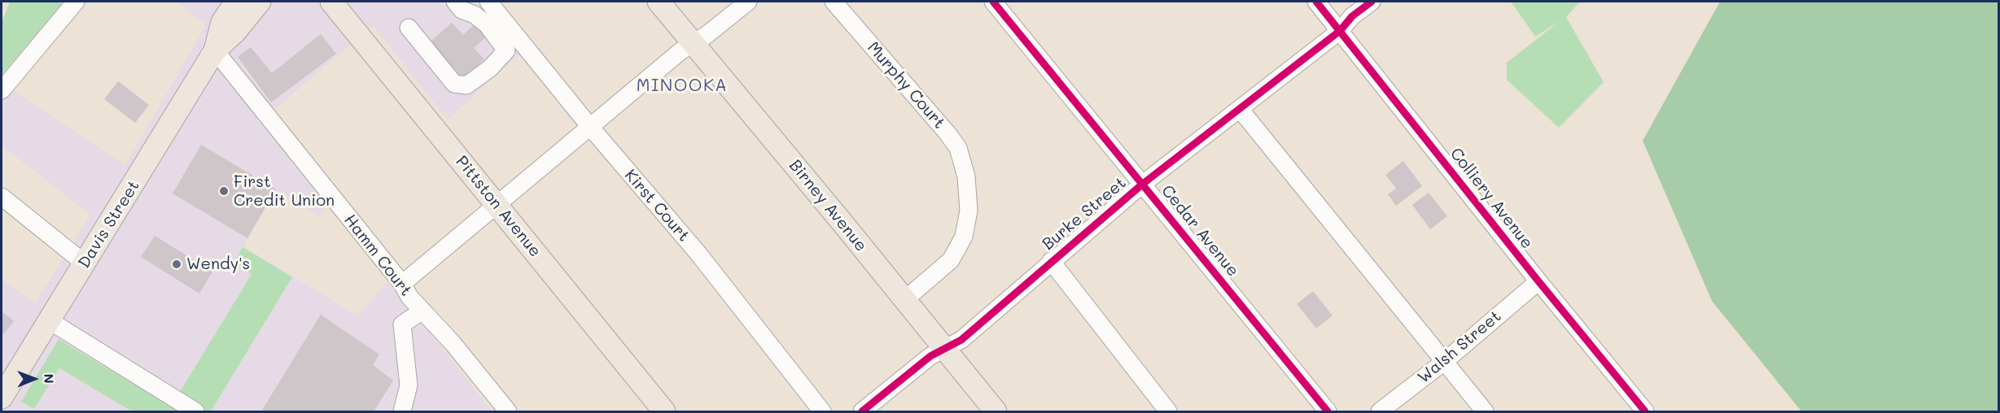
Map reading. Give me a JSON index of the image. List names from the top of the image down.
{
  "streets": {
    "main road": ["Birney Avenue", "Pittston Avenue", "Davis Street"],
    "street": [
      "Murphy Court",
      "Colliery Avenue",
      "Kirst Court",
      "Burke Street",
      "Cedar Avenue",
      "Hamm Court",
      "Walsh Street"
    ]
  },
  "crossings": [
    ["Murphy Court", "Birney Avenue"],
    ["Colliery Avenue", "Burke Street"],
    ["Colliery Avenue", "Walsh Street"],
    ["Birney Avenue", "Burke Street"],
    ["Burke Street", "Cedar Avenue"],
    ["Davis Street", "Hamm Court"]
  ],
  "districts": ["MINOOKA"],
  "places": ["First Credit Union", "Wendy's"],
  "north": "right"
}
